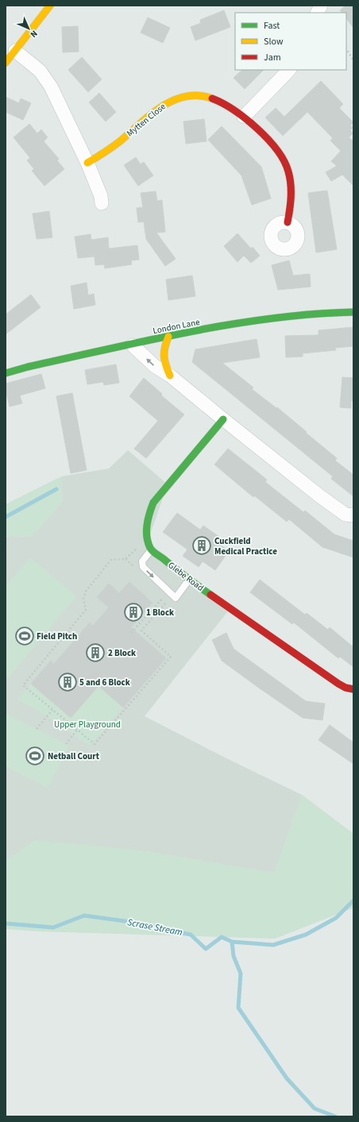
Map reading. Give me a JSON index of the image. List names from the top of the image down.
{
  "streets": {
    "street": ["Mytten Close", "London Lane", "Glebe Road"]
  },
  "water": ["Scrase Stream"],
  "parks": ["Upper Playground"],
  "places": {
    "building": [
      "Cuckfield Medical Practice",
      "1 Block",
      "2 Block",
      "5 and 6 Block"
    ],
    "sports": ["Field Pitch", "Netball Court"]
  },
  "legend": ["Fast", "Slow", "Jam"],
  "north": "bottom right"
}
